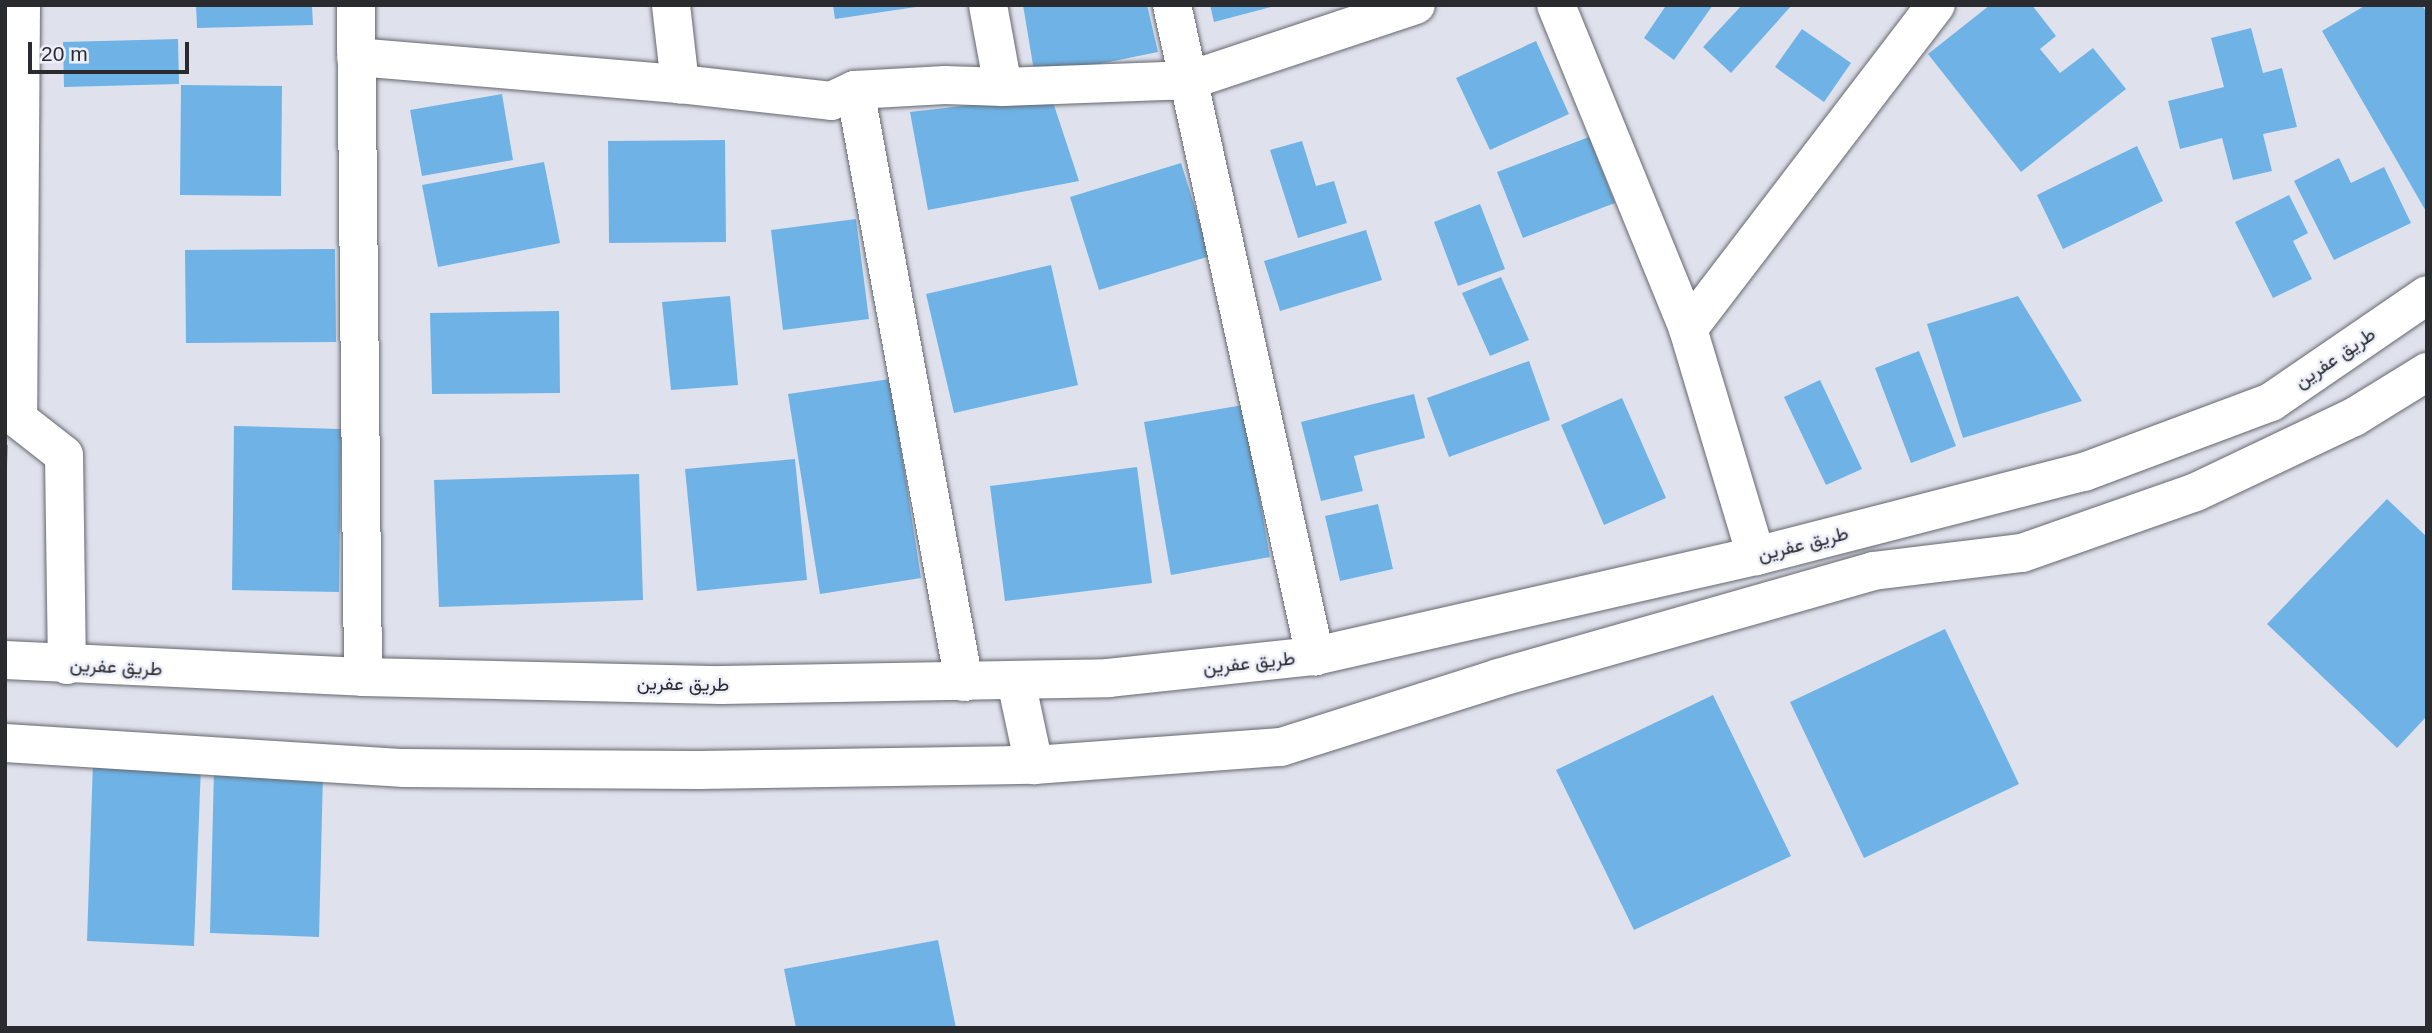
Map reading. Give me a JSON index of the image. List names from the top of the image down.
{
  "streets": {
    "main road": ["طريق عفرين"]
  },
  "scale_bar": "20 m"
}
